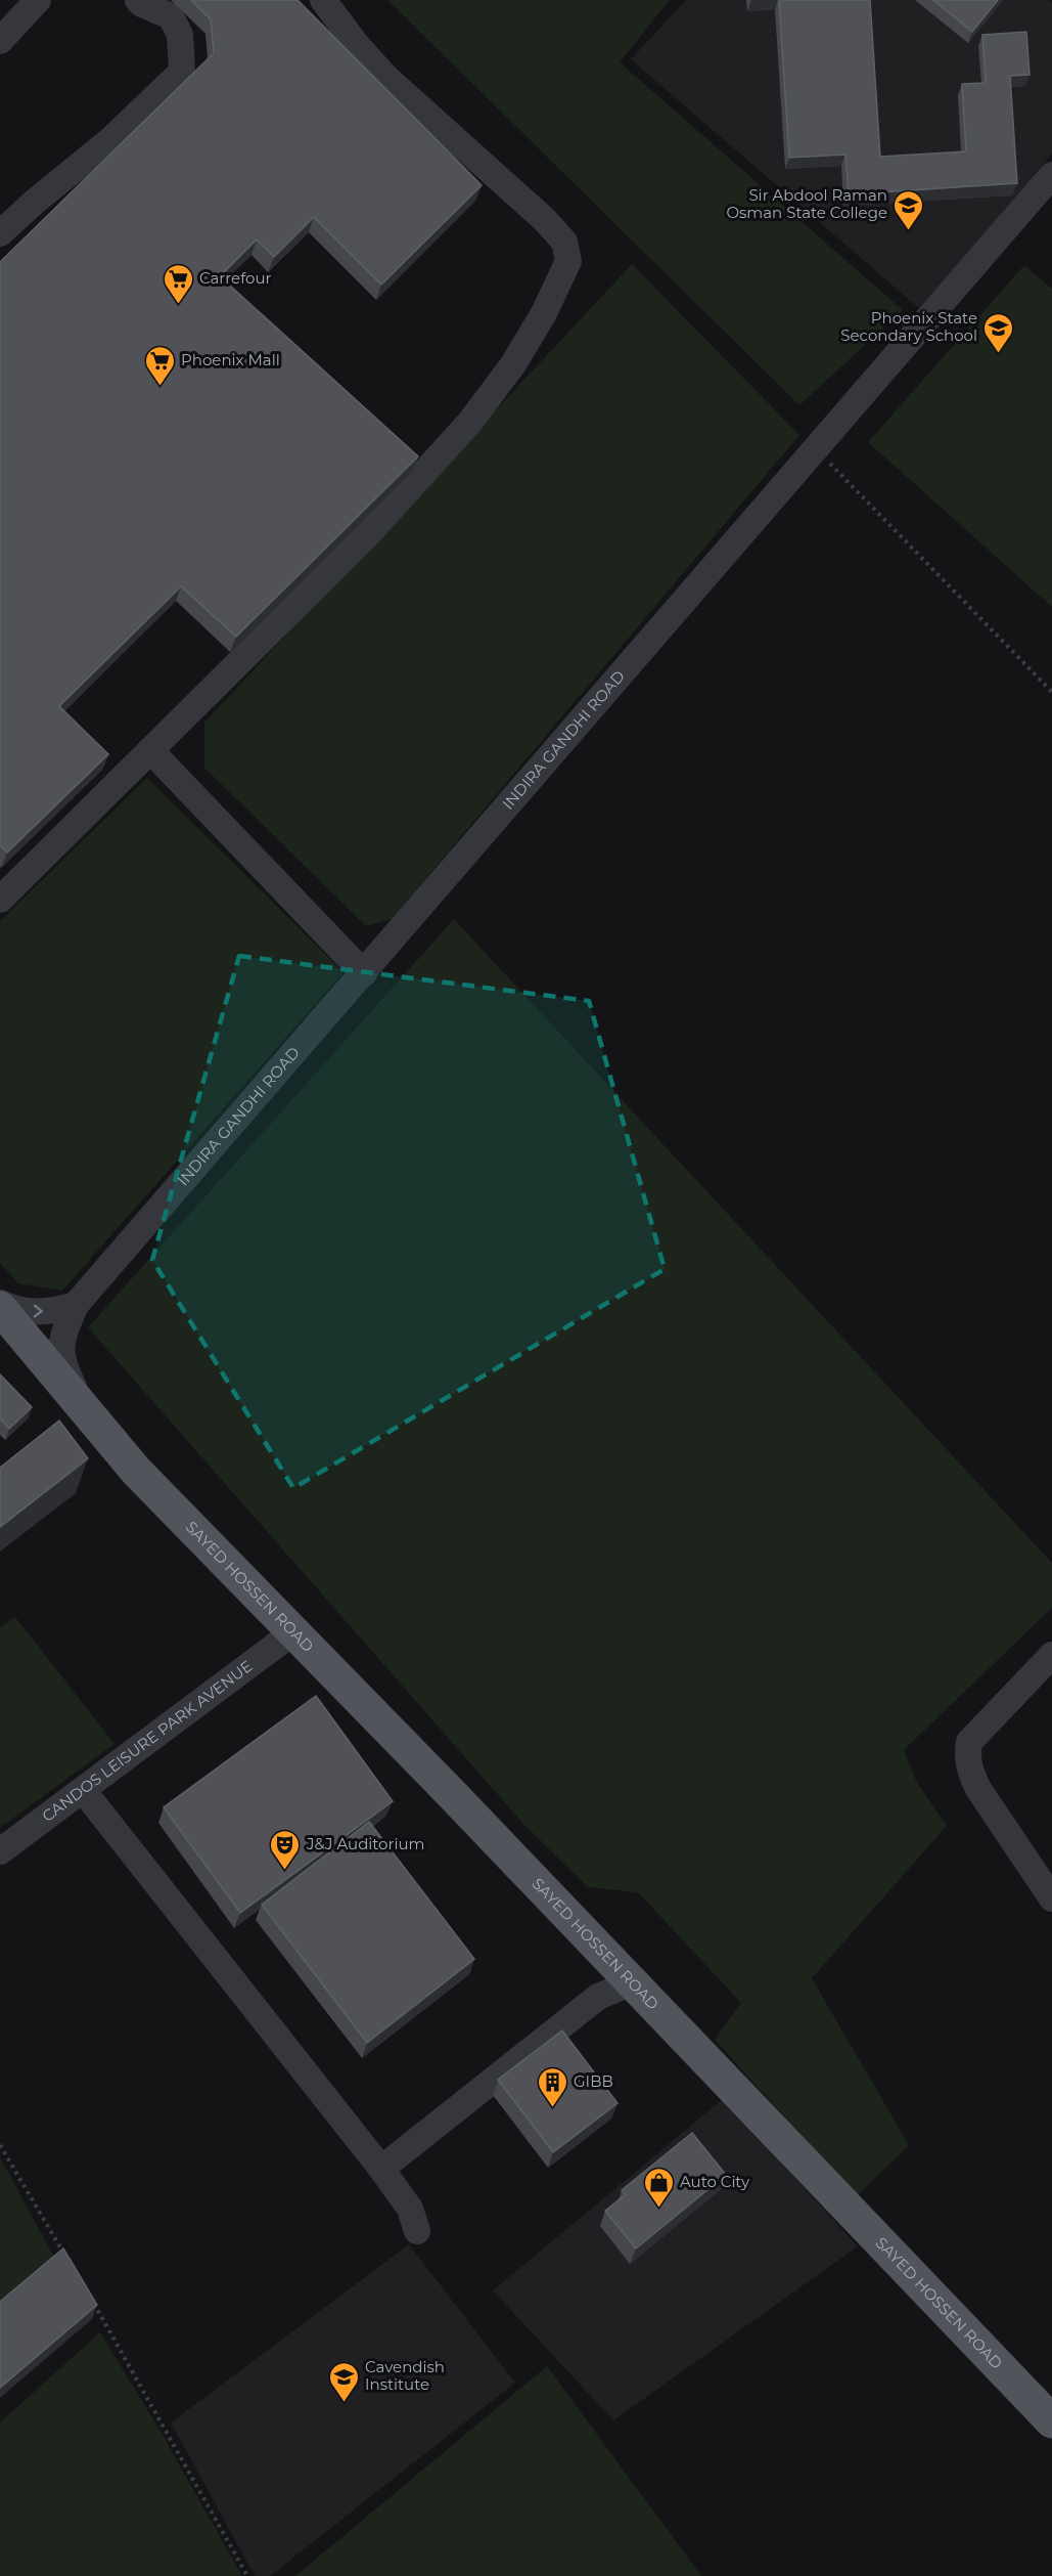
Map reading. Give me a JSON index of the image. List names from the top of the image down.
{
  "streets": {
    "main road": ["SAYED HOSSEN ROAD"],
    "street": ["INDIRA GANDHI ROAD", "CANDOS LEISURE PARK AVENUE"]
  },
  "crossings": [
    ["INDIRA GANDHI ROAD", "SAYED HOSSEN ROAD"],
    ["SAYED HOSSEN ROAD", "CANDOS LEISURE PARK AVENUE"]
  ],
  "places": {
    "school or university": ["Sir Abdool Raman Osman State College", "Phoenix State Secondary School", "Cavendish Institute"],
    "supermarket": ["Carrefour", "Phoenix Mall"],
    "theatre": ["J&J Auditorium"],
    "building": ["GIBB"],
    "shop": ["Auto City"]
  }
}
